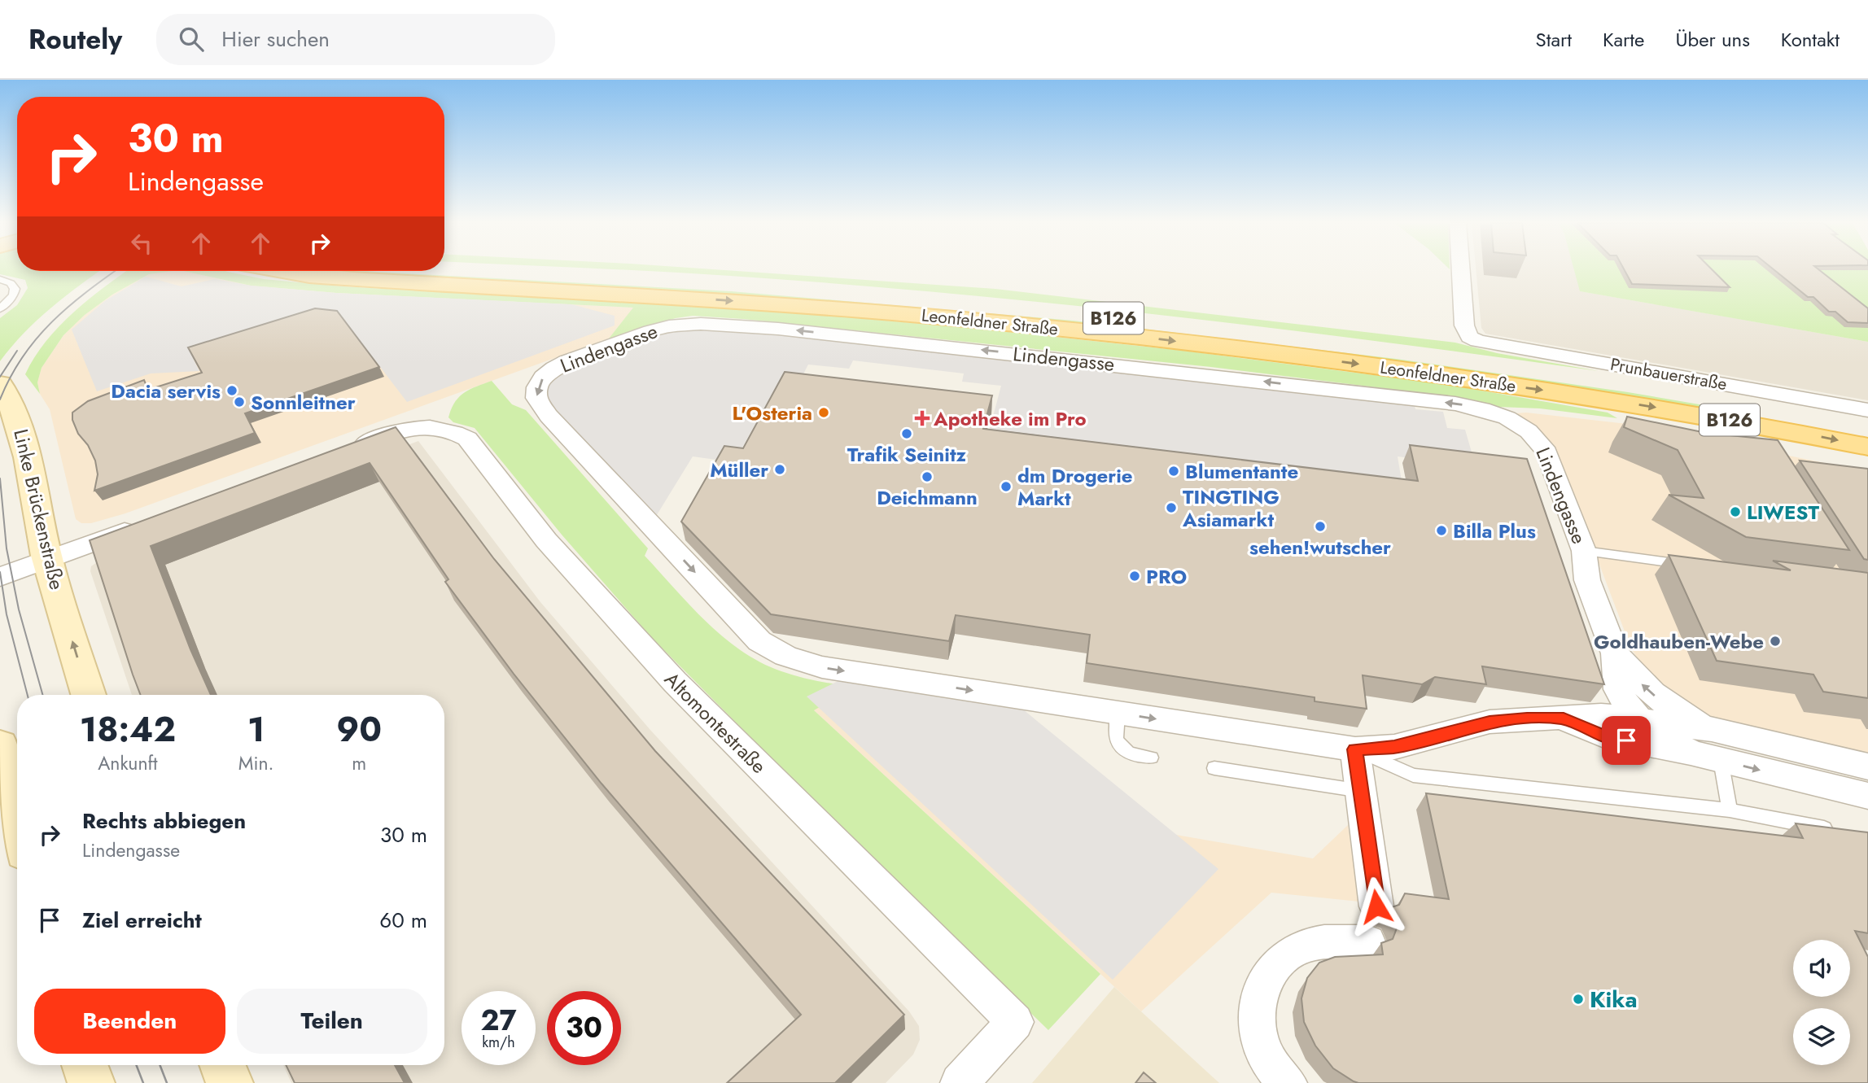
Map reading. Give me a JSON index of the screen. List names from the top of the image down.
{
  "streets": {
    "main road": ["B126", "Leonfeldner Straße", "Linke Brückenstraße"],
    "street": ["Lindengasse", "Prunbauerstraße", "Altomontestraße"]
  },
  "one_way": ["Linke Brückenstraße"],
  "places": {
    "other": [
      "Dacia servis",
      "Sonnleitner",
      "L'Osteria",
      "Trafik Seinitz",
      "Müller",
      "Blumentante",
      "Deichmann",
      "dm Drogerie Markt",
      "TINGTING Asiamarkt",
      "LIWEST",
      "sehen!wutscher",
      "Billa Plus",
      "PRO",
      "Goldhauben-Webe",
      "Kika"
    ],
    "health": ["Apotheke im Pro"]
  },
  "page": {
    "header": "Routely",
    "search": "Hier suchen",
    "nav": [
      "Start",
      "Karte",
      "Über uns",
      "Kontakt"
    ],
    "turn": ["30 m", "Lindengasse"],
    "eta": [
      "18:42",
      "Ankunft",
      "1",
      "Min.",
      "90",
      "m"
    ],
    "list": [
      {
        "name": "Rechts abbiegen",
        "note": "Lindengasse",
        "value": "30 m"
      },
      {
        "name": "Ziel erreicht",
        "value": "60 m"
      }
    ],
    "buttons": ["Beenden", "Teilen"],
    "speed": "27 km/h",
    "limit": "30"
  }
}
